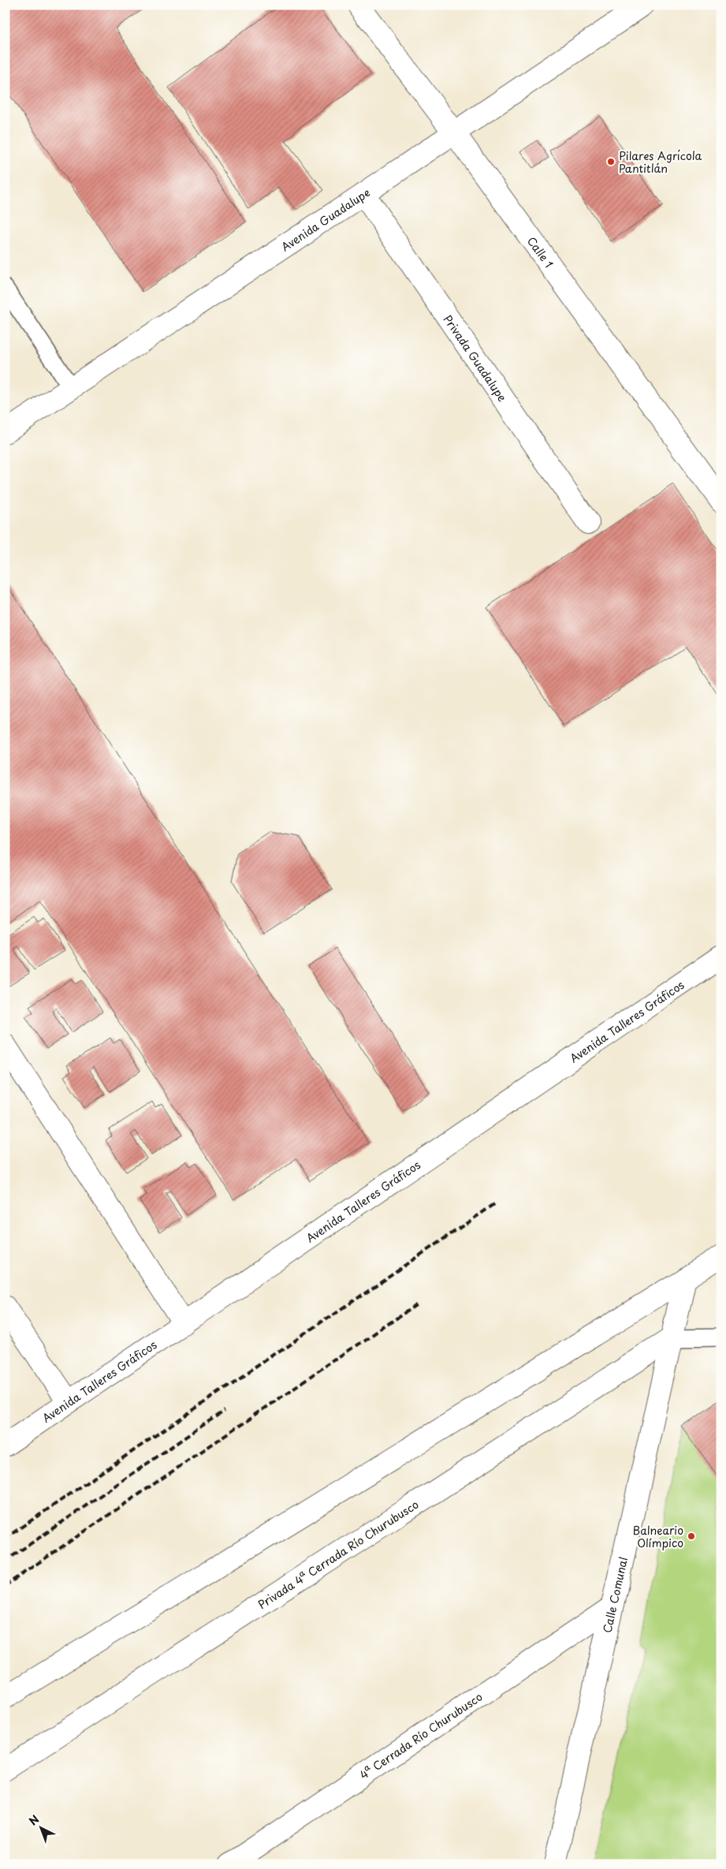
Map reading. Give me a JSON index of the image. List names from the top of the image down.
{
  "streets": {
    "street": [
      "Avenida Guadalupe",
      "Calle 1",
      "Privada Guadalupe",
      "Avenida Talleres Gráficos",
      "Privada 4ª Cerrada Río Churubusco",
      "Calle Comunal",
      "4ª Cerrada Río Churubusco"
    ]
  },
  "crossings": [
    ["Avenida Guadalupe", "Calle 1"],
    ["Avenida Guadalupe", "Privada Guadalupe"],
    ["Privada 4ª Cerrada Río Churubusco", "Calle Comunal"],
    ["Calle Comunal", "4ª Cerrada Río Churubusco"]
  ],
  "places": ["Pilares Agrícola Pantitlán", "Balneario Olímpico"],
  "north": "top left"
}
